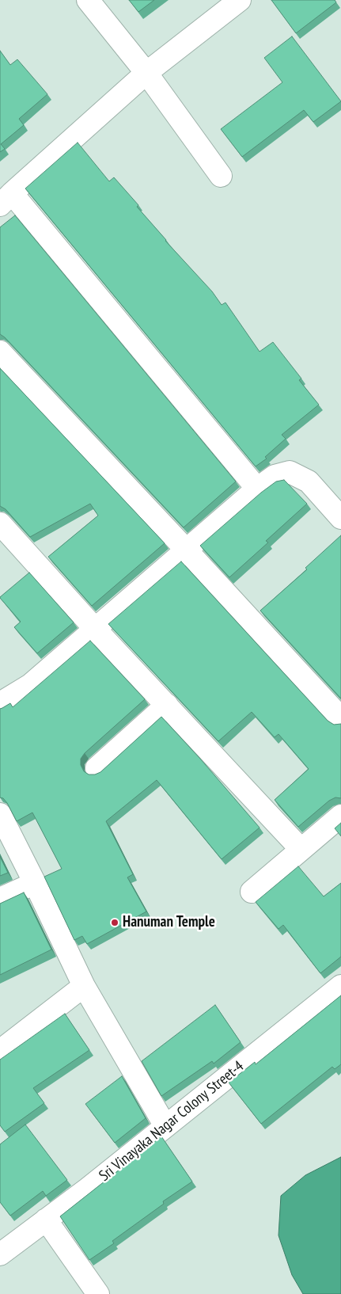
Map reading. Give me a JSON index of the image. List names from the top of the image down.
{
  "streets": {
    "street": ["Sri Vinayaka Nagar Colony Street-4"]
  },
  "places": ["Hanuman Temple"]
}
